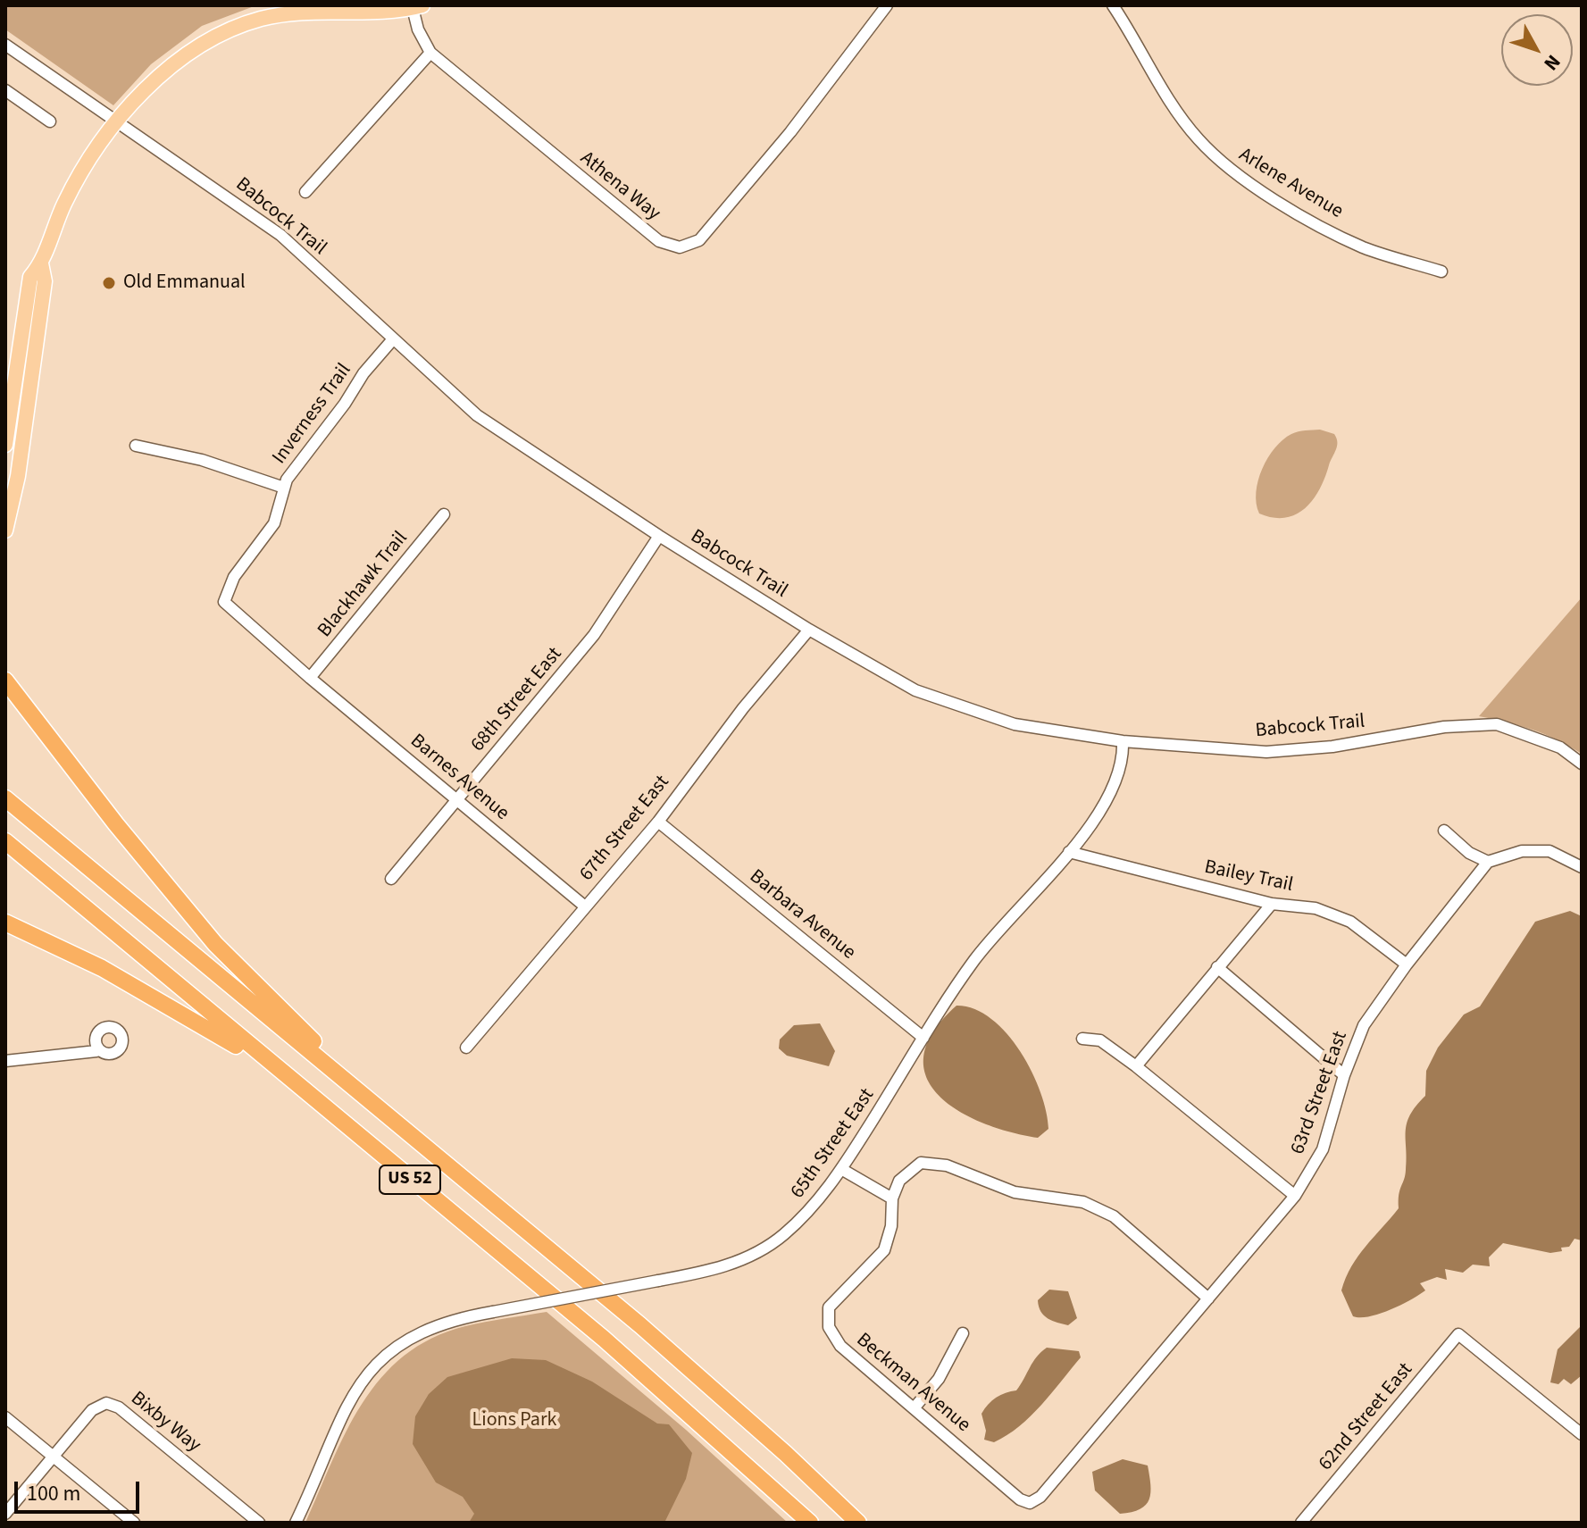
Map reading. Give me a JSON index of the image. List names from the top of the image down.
{
  "streets": {
    "highway": ["US 52"],
    "street": [
      "Arlene Avenue",
      "Athena Way",
      "Babcock Trail",
      "Inverness Trail",
      "Blackhawk Trail",
      "68th Street East",
      "Barnes Avenue",
      "67th Street East",
      "Bailey Trail",
      "Barbara Avenue",
      "63rd Street East",
      "65th Street East",
      "Beckman Avenue",
      "62nd Street East",
      "Bixby Way"
    ]
  },
  "crossings": [
    ["Babcock Trail", "Inverness Trail"],
    ["Babcock Trail", "68th Street East"],
    ["Babcock Trail", "67th Street East"],
    ["Babcock Trail", "65th Street East"],
    ["Inverness Trail", "Blackhawk Trail"],
    ["Inverness Trail", "Barnes Avenue"],
    ["Blackhawk Trail", "Barnes Avenue"],
    ["68th Street East", "Barnes Avenue"],
    ["Barnes Avenue", "67th Street East"],
    ["67th Street East", "Barbara Avenue"],
    ["Bailey Trail", "63rd Street East"],
    ["Bailey Trail", "65th Street East"],
    ["Barbara Avenue", "65th Street East"],
    ["63rd Street East", "Beckman Avenue"]
  ],
  "parks": ["Lions Park"],
  "places": ["Old Emmanual"],
  "scale_bar": "100 m",
  "north": "bottom right"
}
